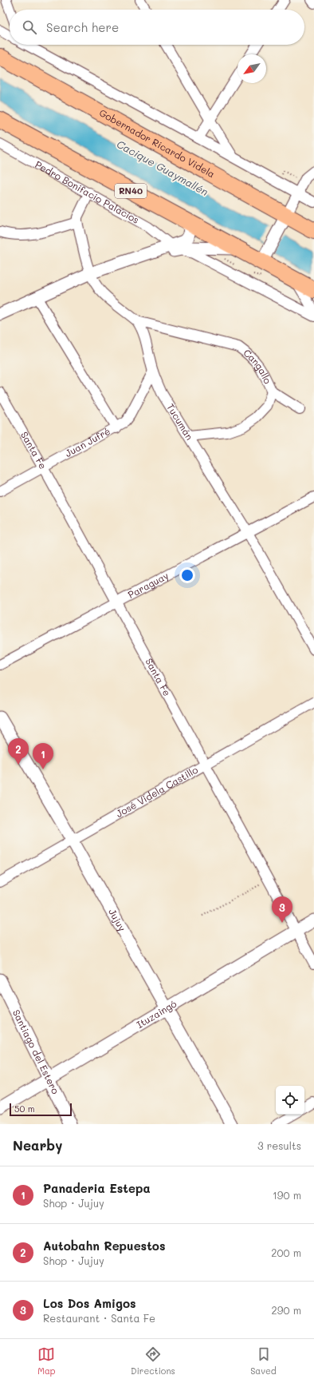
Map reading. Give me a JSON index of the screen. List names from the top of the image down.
{
  "streets": {
    "highway": ["Gobernador Ricardo Videla", "RN40"],
    "street": [
      "Pedro Bonifacio Palacios",
      "Cangallo",
      "Tucumán",
      "Juan Jufré",
      "Santa Fe",
      "Paraguay",
      "José Videla Castillo",
      "Jujuy",
      "Ituzaingó",
      "Santiago del Estero"
    ]
  },
  "crossings": [
    ["Cangallo", "Tucumán"],
    ["Tucumán", "Juan Jufré"],
    ["Tucumán", "Paraguay"],
    ["Juan Jufré", "Santa Fe"],
    ["Santa Fe", "Paraguay"],
    ["Santa Fe", "José Videla Castillo"],
    ["Santa Fe", "Ituzaingó"],
    ["José Videla Castillo", "Jujuy"],
    ["Jujuy", "Ituzaingó"],
    ["Ituzaingó", "Santiago del Estero"]
  ],
  "water": ["Cacique Guaymallén"],
  "scale_bar": "50 m",
  "north": "bottom left",
  "page": {
    "search": "Search here",
    "pins": ["2", "1", "3"],
    "scale": "50 m",
    "heading": ["Nearby", "3 results"],
    "list": [
      {
        "mark": "1",
        "name": "Panaderia Estepa",
        "note": "Shop · Jujuy",
        "value": "190 m"
      },
      {
        "mark": "2",
        "name": "Autobahn Repuestos",
        "note": "Shop · Jujuy",
        "value": "200 m"
      },
      {
        "mark": "3",
        "name": "Los Dos Amigos",
        "note": "Restaurant · Santa Fe",
        "value": "290 m"
      }
    ],
    "nav": ["Map", "Directions", "Saved"]
  }
}
